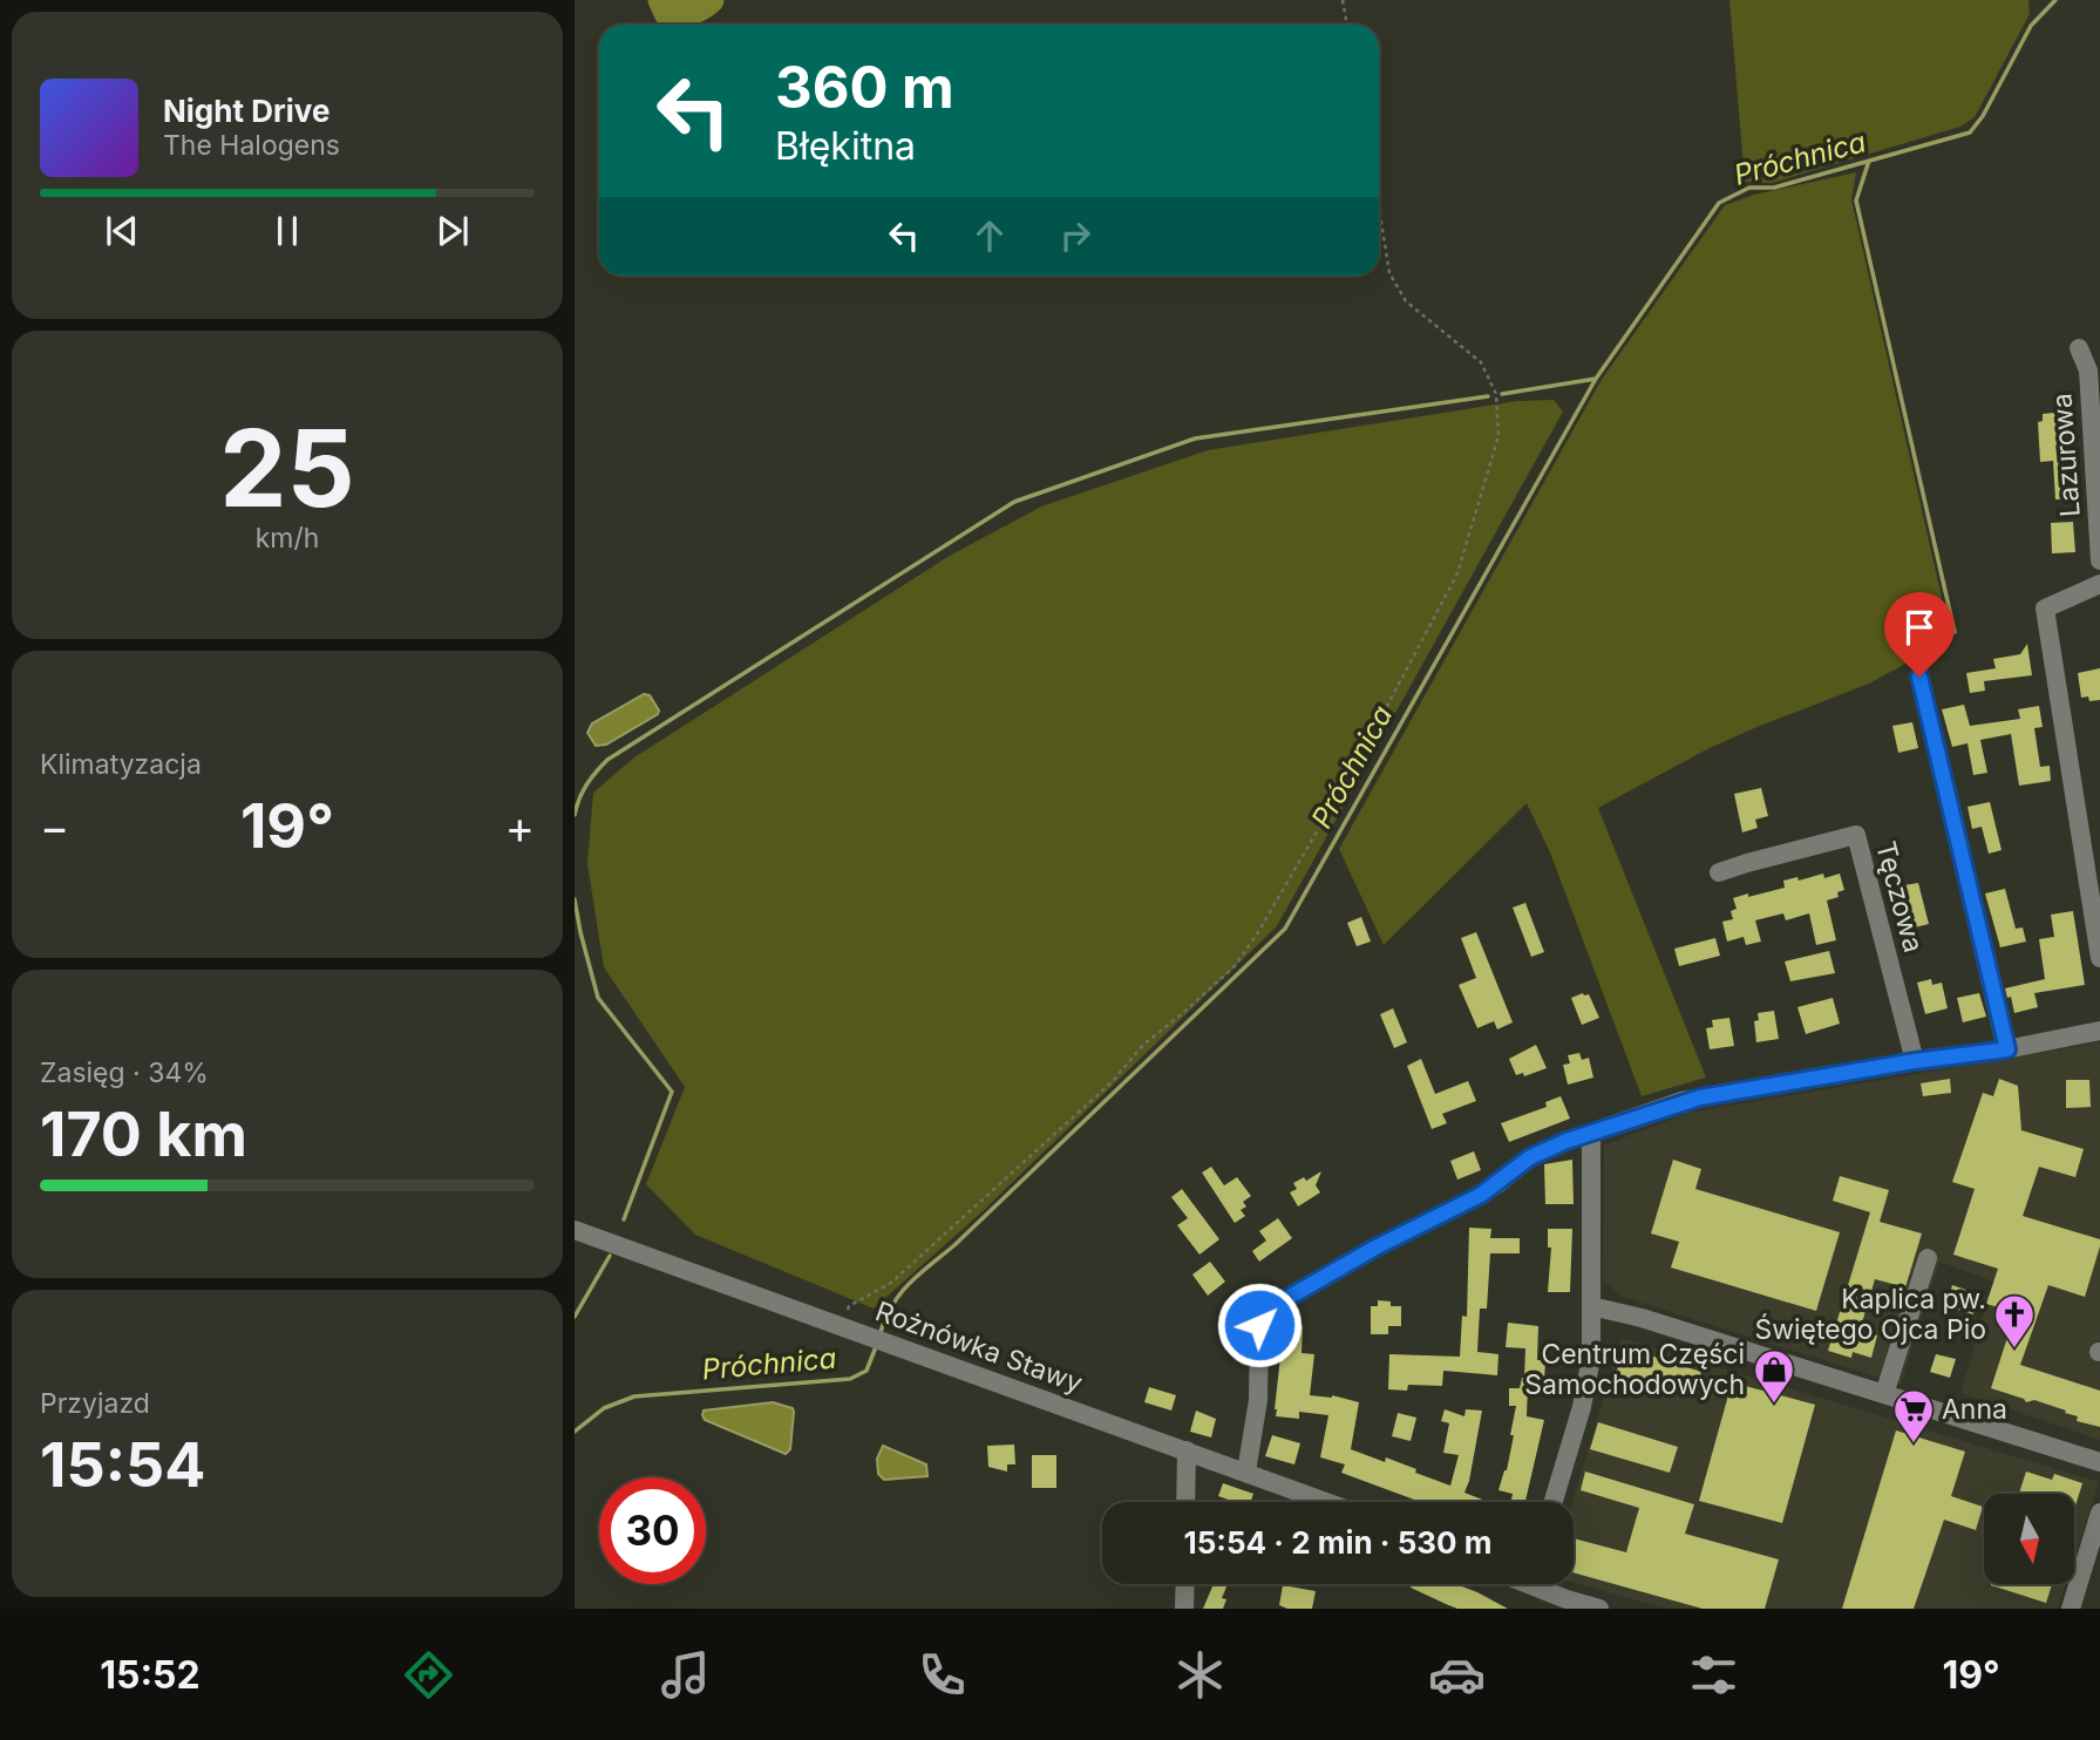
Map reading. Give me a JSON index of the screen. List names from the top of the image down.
{
  "streets": {
    "street": ["Lazurowa", "Tęczowa", "Rożnówka Stawy"]
  },
  "water": ["Próchnica"],
  "places": {
    "church": ["Kaplica pw. Świętego Ojca Pio"],
    "shop": ["Centrum Części Samochodowych"],
    "supermarket": ["Anna"]
  },
  "north": "bottom",
  "page": {
    "turn": ["360 m", "Błękitna"],
    "song": ["Night Drive", "The Halogens"],
    "tile": [
      ["25", "km/h"],
      "Klimatyzacja",
      ["Zasięg · 34%", "170 km"],
      ["Przyjazd", "15:54"]
    ],
    "heat": ["−", "19°", "+"],
    "limit": "30",
    "trip": "15:54 · 2 min · 530 m",
    "tabs": ["15:52", "19°"]
  }
}
